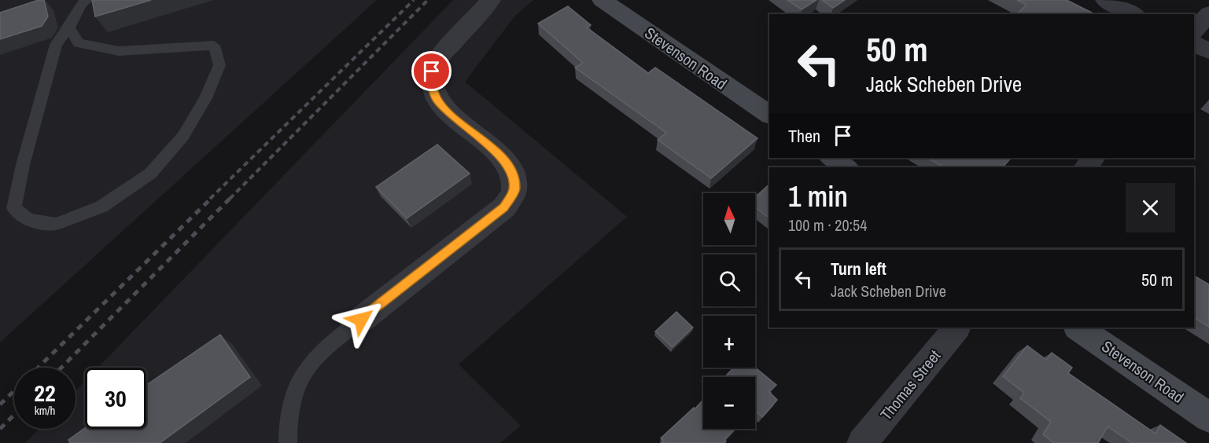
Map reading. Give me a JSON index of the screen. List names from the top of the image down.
{
  "streets": {
    "main road": ["Stevenson Road"],
    "street": ["Thomas Street"]
  },
  "north": "top",
  "page": {
    "turn": ["50 m", "Jack Scheben Drive"],
    "then": "Then",
    "heading": ["1 min", "100 m · 20:54"],
    "map_buttons": ["+", "−"],
    "list": [
      {
        "name": "Turn left",
        "note": "Jack Scheben Drive",
        "value": "50 m"
      }
    ],
    "speed": "22 km/h",
    "limit": "30"
  }
}
